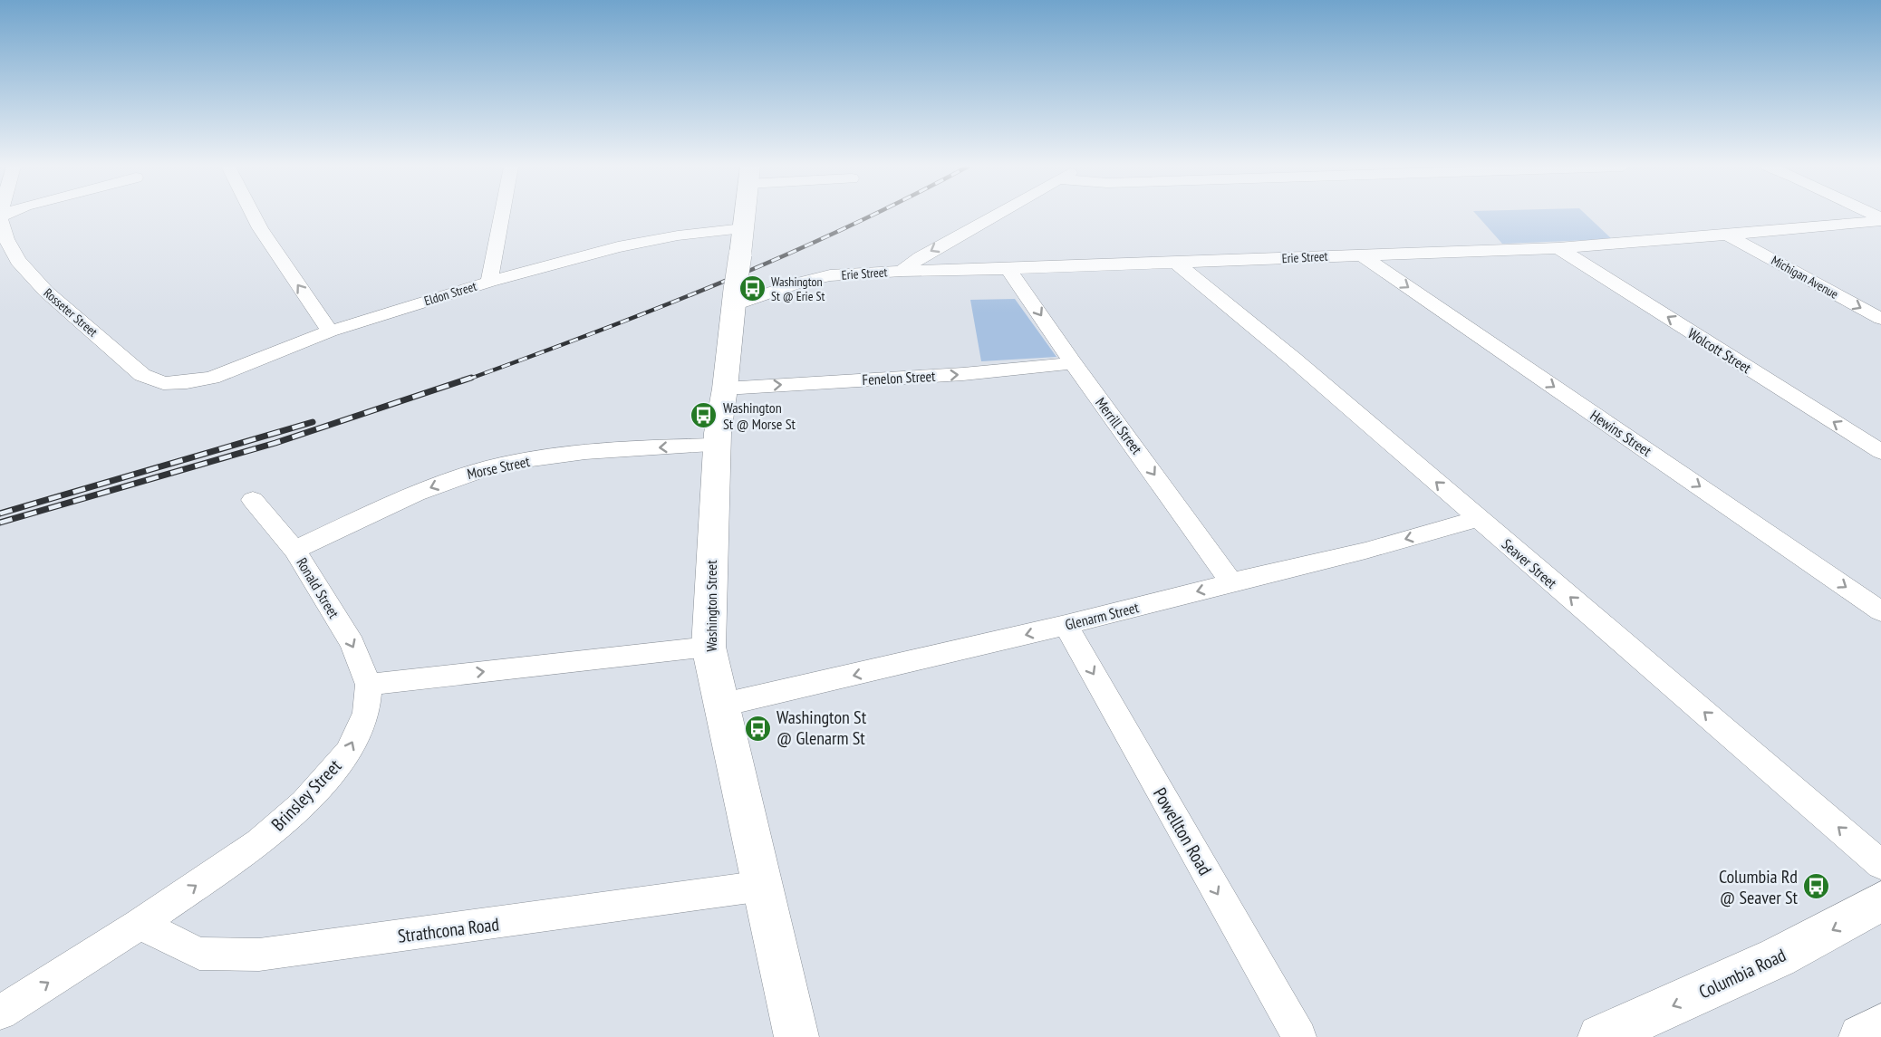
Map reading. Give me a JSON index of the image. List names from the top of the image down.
{
  "streets": {
    "main road": ["Washington Street", "Columbia Road"],
    "street": [
      "Erie Street",
      "Michigan Avenue",
      "Eldon Street",
      "Rosseter Street",
      "Wolcott Street",
      "Fenelon Street",
      "Merrill Street",
      "Hewins Street",
      "Morse Street",
      "Seaver Street",
      "Ronald Street",
      "Glenarm Street",
      "Brinsley Street",
      "Powellton Road",
      "Strathcona Road"
    ]
  },
  "crossings": [
    ["Erie Street", "Michigan Avenue"],
    ["Erie Street", "Wolcott Street"],
    ["Erie Street", "Merrill Street"],
    ["Erie Street", "Hewins Street"],
    ["Erie Street", "Seaver Street"],
    ["Erie Street", "Washington Street"],
    ["Eldon Street", "Rosseter Street"],
    ["Eldon Street", "Washington Street"],
    ["Fenelon Street", "Merrill Street"],
    ["Fenelon Street", "Washington Street"],
    ["Merrill Street", "Glenarm Street"],
    ["Morse Street", "Ronald Street"],
    ["Morse Street", "Washington Street"],
    ["Seaver Street", "Glenarm Street"],
    ["Ronald Street", "Brinsley Street"],
    ["Washington Street", "Glenarm Street"],
    ["Washington Street", "Strathcona Road"],
    ["Glenarm Street", "Powellton Road"],
    ["Brinsley Street", "Strathcona Road"]
  ],
  "one_way": [
    "Michigan Avenue",
    "Wolcott Street",
    "Fenelon Street",
    "Merrill Street",
    "Hewins Street",
    "Seaver Street",
    "Ronald Street",
    "Glenarm Street",
    "Brinsley Street",
    "Powellton Road",
    "Columbia Road"
  ],
  "places": {
    "bus stop": [
      "Washington St @ Erie St",
      "Washington St @ Morse St",
      "Washington St @ Glenarm St",
      "Columbia Rd @ Seaver St"
    ]
  }
}
